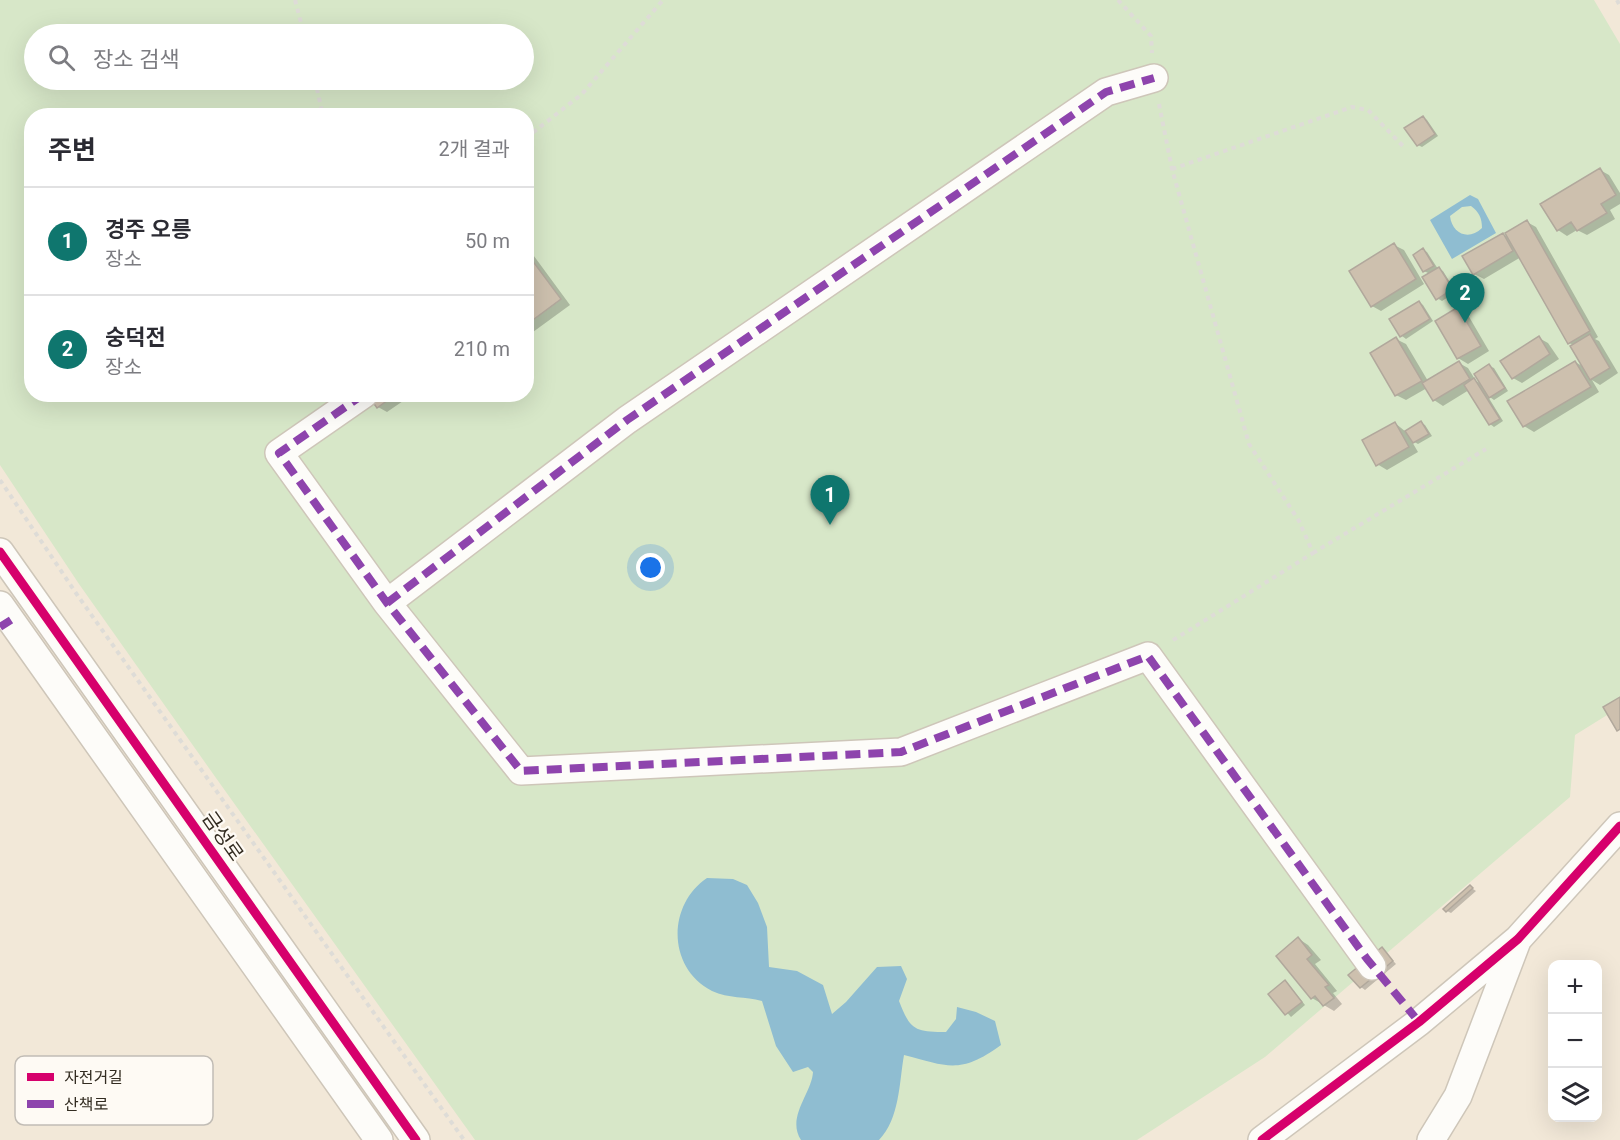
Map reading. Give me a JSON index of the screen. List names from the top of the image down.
{
  "streets": {
    "street": ["금성로"]
  },
  "legend": ["자전거길", "산책로"],
  "page": {
    "search": "장소 검색",
    "heading": ["주변", "2개 결과"],
    "list": [
      {
        "mark": "1",
        "name": "경주 오릉",
        "note": "장소",
        "value": "50 m"
      },
      {
        "mark": "2",
        "name": "숭덕전",
        "note": "장소",
        "value": "210 m"
      }
    ],
    "pins": ["2", "1"],
    "map_buttons": ["+", "−"]
  }
}
